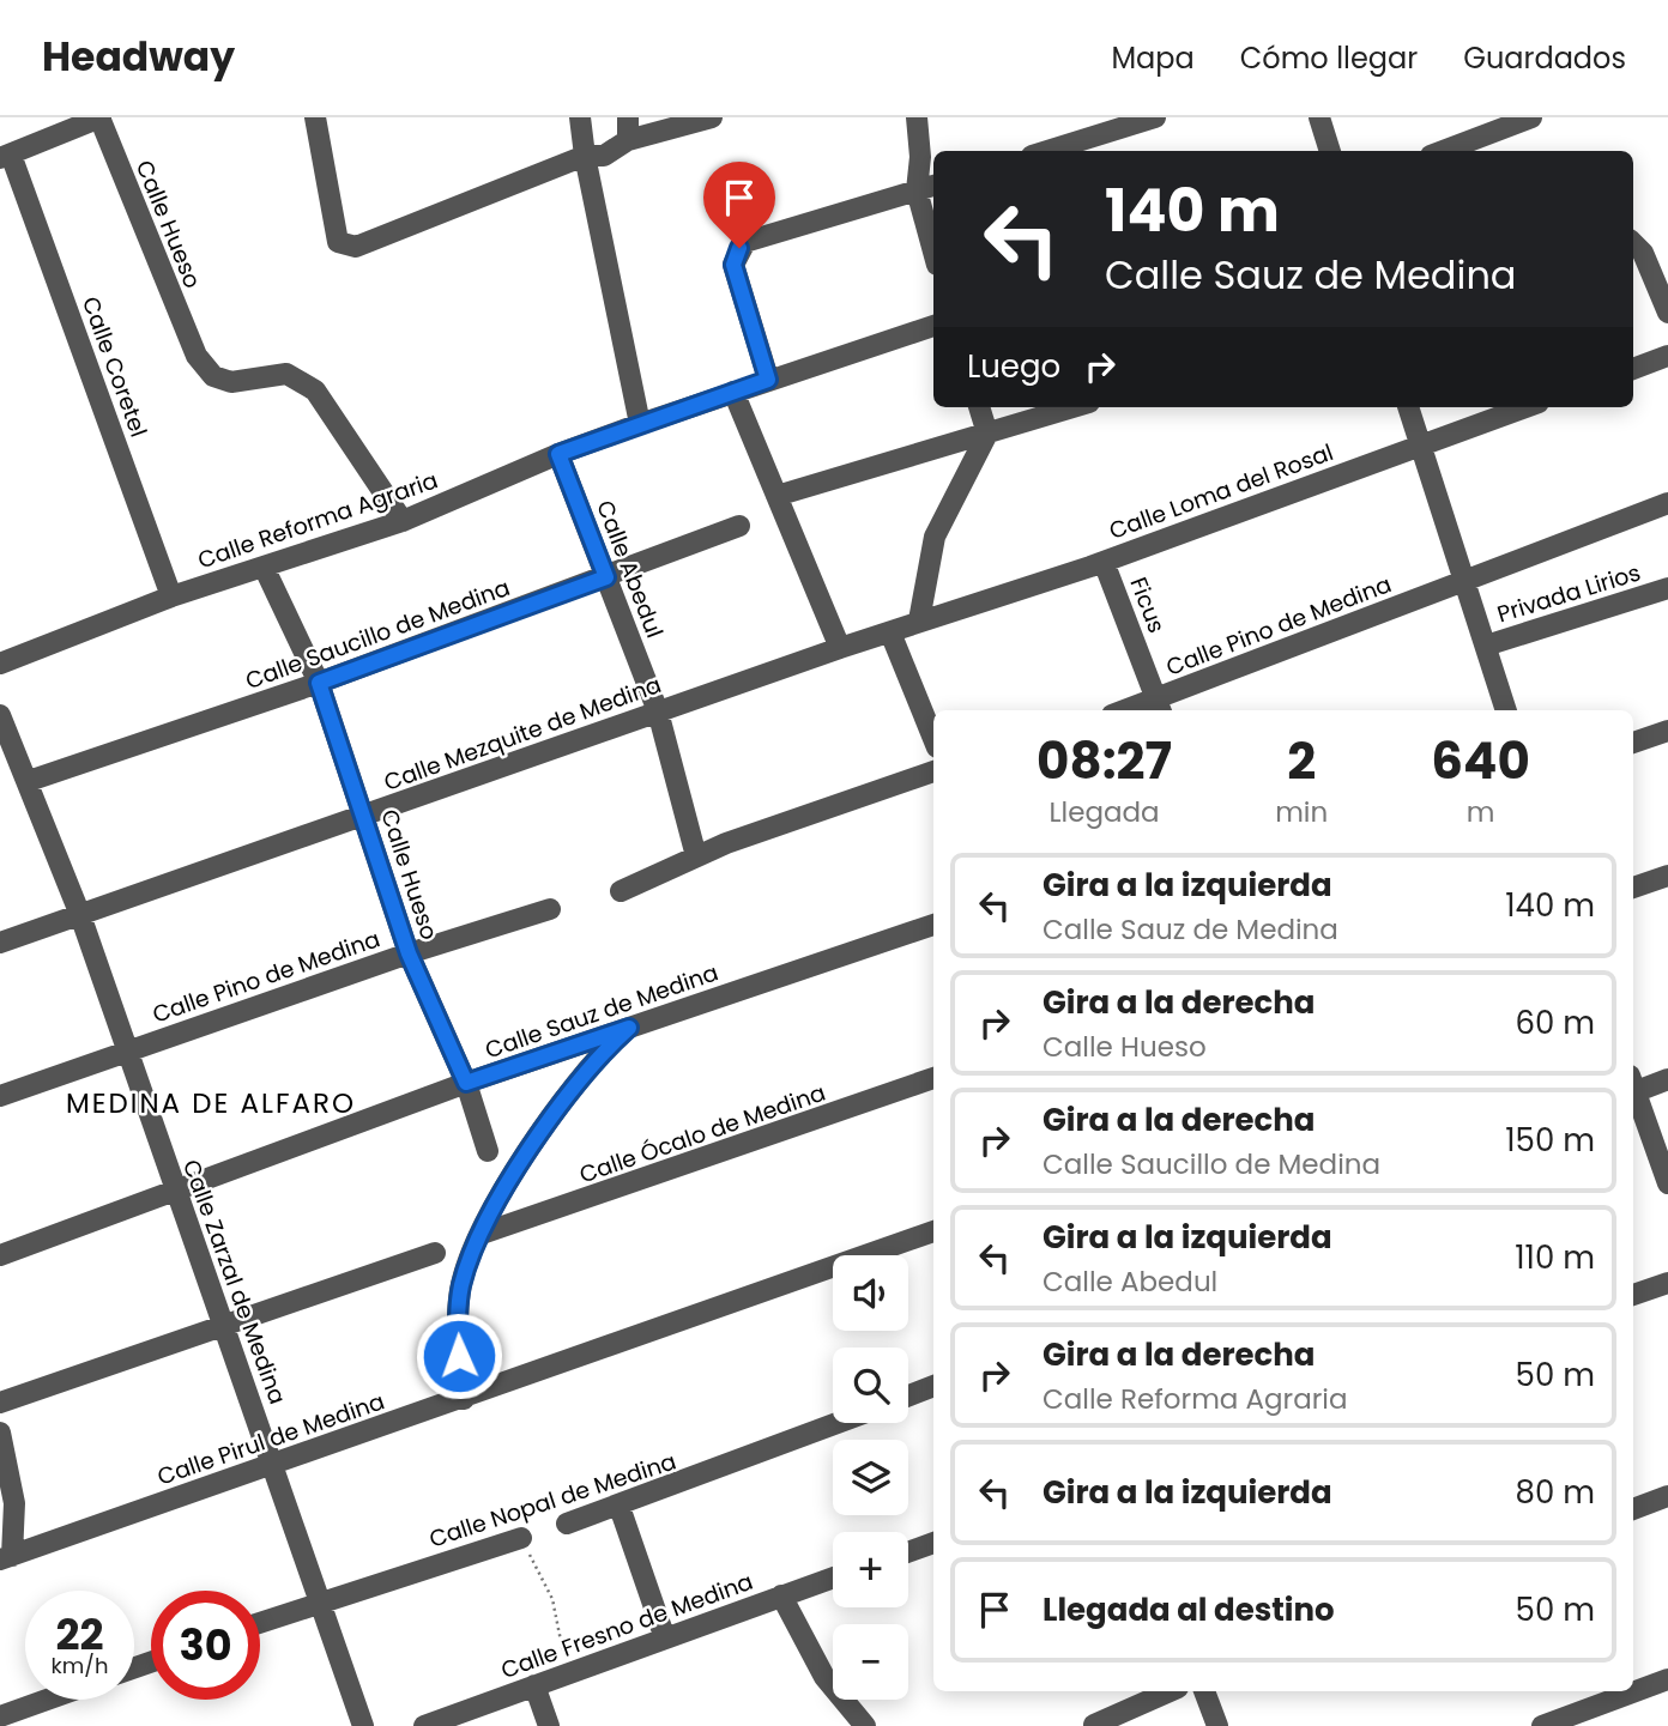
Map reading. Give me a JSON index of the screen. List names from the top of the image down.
{
  "streets": {
    "street": [
      "Calle Hueso",
      "Calle Coretel",
      "Calle Loma del Rosal",
      "Calle Reforma Agraria",
      "Calle Abedul",
      "Privada Lirios",
      "Ficus",
      "Calle Pino de Medina",
      "Calle Saucillo de Medina",
      "Calle Mezquite de Medina",
      "Calle Sauz de Medina",
      "Calle Ócalo de Medina",
      "Calle Zarzal de Medina",
      "Calle Pirul de Medina",
      "Calle Nopal de Medina",
      "Calle Fresno de Medina"
    ]
  },
  "crossings": [
    ["Calle Hueso", "Calle Reforma Agraria"],
    ["Calle Hueso", "Calle Pino de Medina"],
    ["Calle Hueso", "Calle Saucillo de Medina"],
    ["Calle Hueso", "Calle Mezquite de Medina"],
    ["Calle Hueso", "Calle Sauz de Medina"],
    ["Calle Coretel", "Calle Reforma Agraria"],
    ["Calle Loma del Rosal", "Ficus"],
    ["Calle Loma del Rosal", "Calle Mezquite de Medina"],
    ["Calle Reforma Agraria", "Calle Abedul"],
    ["Calle Abedul", "Calle Saucillo de Medina"],
    ["Calle Abedul", "Calle Mezquite de Medina"],
    ["Ficus", "Calle Pino de Medina"],
    ["Calle Pino de Medina", "Calle Zarzal de Medina"],
    ["Calle Saucillo de Medina", "Calle Zarzal de Medina"],
    ["Calle Mezquite de Medina", "Calle Zarzal de Medina"],
    ["Calle Sauz de Medina", "Calle Zarzal de Medina"],
    ["Calle Zarzal de Medina", "Calle Pirul de Medina"],
    ["Calle Zarzal de Medina", "Calle Nopal de Medina"]
  ],
  "districts": ["MEDINA DE ALFARO"],
  "page": {
    "header": "Headway",
    "nav": ["Mapa", "Cómo llegar", "Guardados"],
    "turn": ["140 m", "Calle Sauz de Medina"],
    "then": "Luego",
    "eta": [
      "08:27",
      "Llegada",
      "2",
      "min",
      "640",
      "m"
    ],
    "list": [
      {
        "name": "Gira a la izquierda",
        "note": "Calle Sauz de Medina",
        "value": "140 m"
      },
      {
        "name": "Gira a la derecha",
        "note": "Calle Hueso",
        "value": "60 m"
      },
      {
        "name": "Gira a la derecha",
        "note": "Calle Saucillo de Medina",
        "value": "150 m"
      },
      {
        "name": "Gira a la izquierda",
        "note": "Calle Abedul",
        "value": "110 m"
      },
      {
        "name": "Gira a la derecha",
        "note": "Calle Reforma Agraria",
        "value": "50 m"
      },
      {
        "name": "Gira a la izquierda",
        "value": "80 m"
      },
      {
        "name": "Llegada al destino",
        "value": "50 m"
      }
    ],
    "map_buttons": ["+", "−"],
    "speed": "22 km/h",
    "limit": "30"
  }
}
